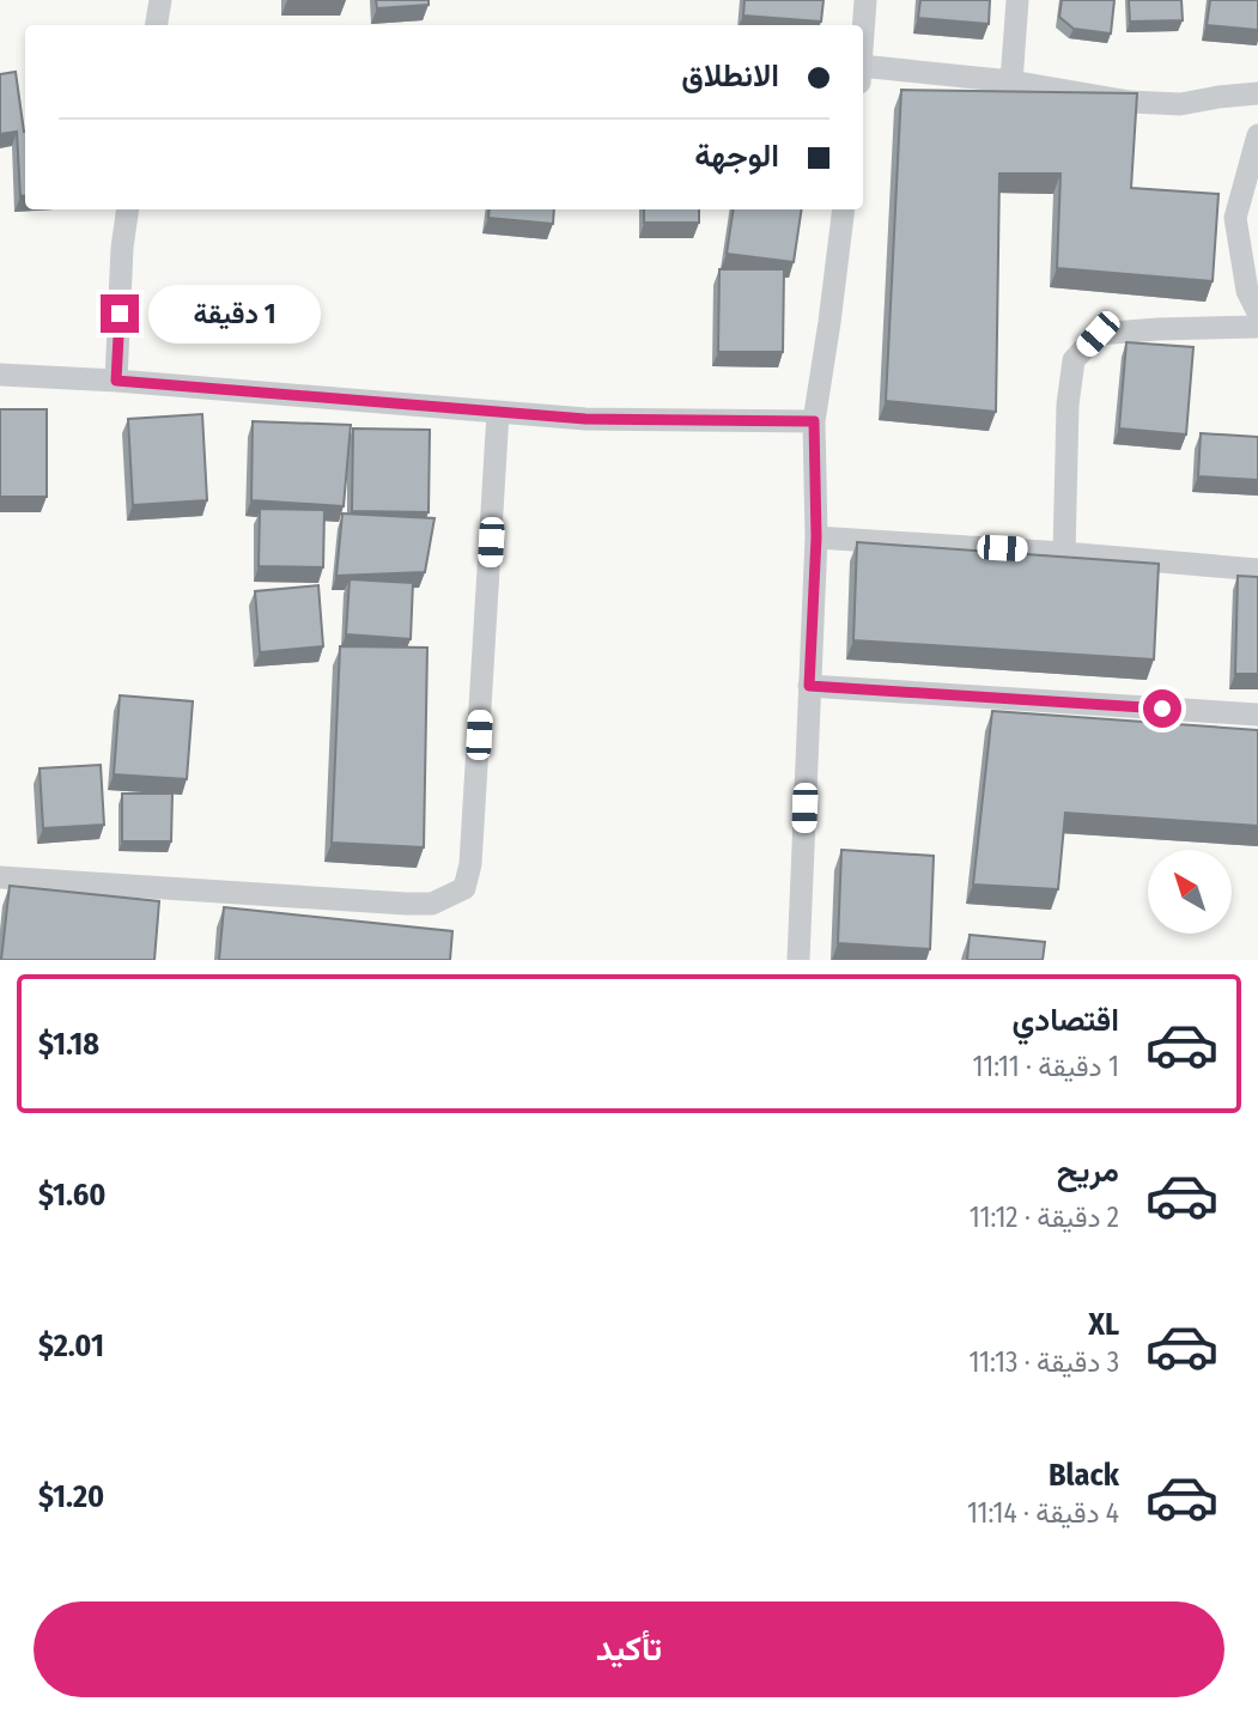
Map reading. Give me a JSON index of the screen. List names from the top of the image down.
{
  "north": "top left",
  "page": {
    "banner": ["الانطلاق", "الوجهة"],
    "bubble": "1 دقيقة",
    "list": [
      {
        "name": "اقتصادي",
        "note": "1 دقيقة · 11:11",
        "value": "$1.18"
      },
      {
        "name": "مريح",
        "note": "2 دقيقة · 11:12",
        "value": "$1.60"
      },
      {
        "name": "XL",
        "note": "3 دقيقة · 11:13",
        "value": "$2.01"
      },
      {
        "name": "Black",
        "note": "4 دقيقة · 11:14",
        "value": "$1.20"
      }
    ],
    "buttons": "تأكيد"
  }
}
